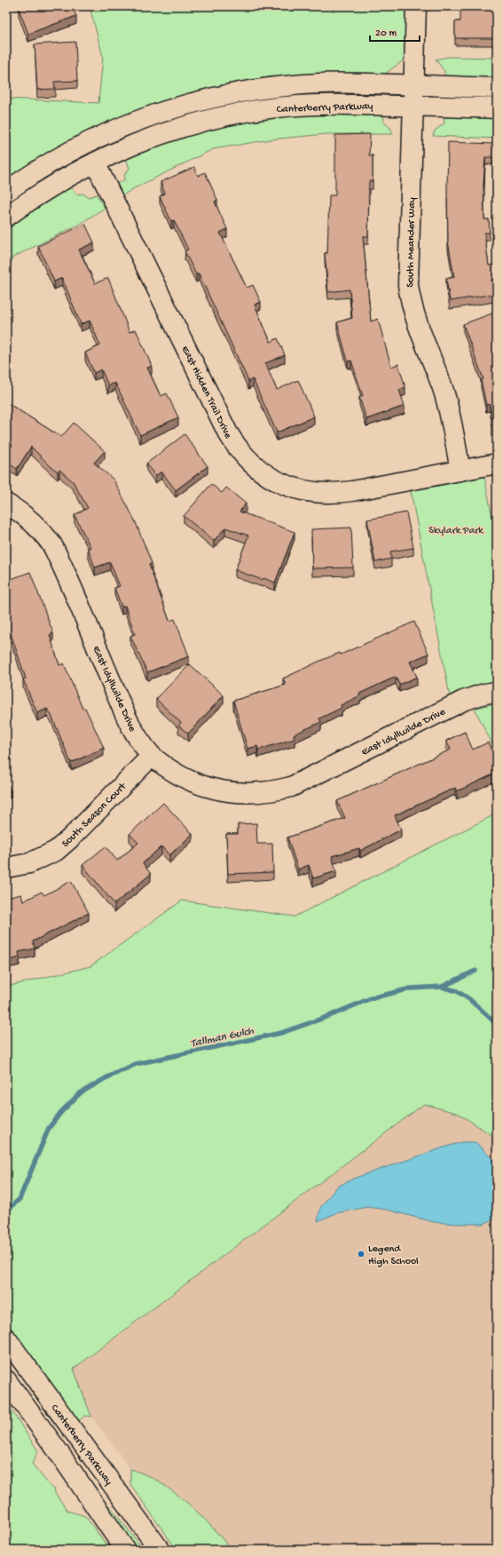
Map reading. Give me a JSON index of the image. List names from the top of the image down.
{
  "streets": {
    "street": [
      "Canterberry Parkway",
      "South Meander Way",
      "East Hidden Trail Drive",
      "East Idyllwilde Drive",
      "South Season Court"
    ]
  },
  "crossings": [
    ["Canterberry Parkway", "South Meander Way"],
    ["Canterberry Parkway", "East Hidden Trail Drive"],
    ["South Meander Way", "East Hidden Trail Drive"],
    ["East Idyllwilde Drive", "South Season Court"]
  ],
  "water": ["Tallman Gulch"],
  "parks": ["Skylark Park"],
  "places": ["Legend High School"],
  "scale_bar": "20 m"
}
